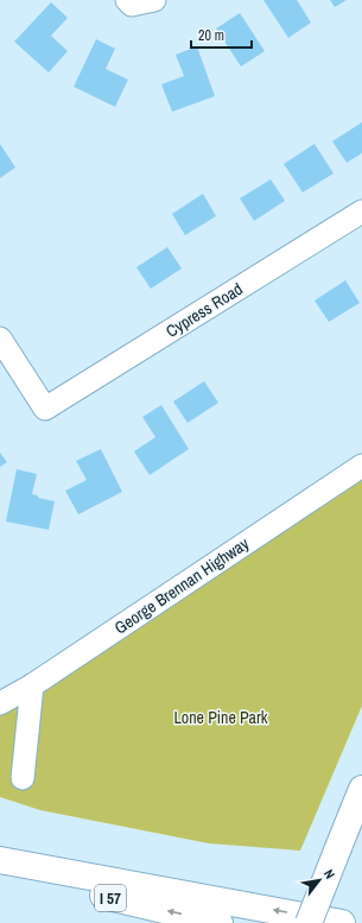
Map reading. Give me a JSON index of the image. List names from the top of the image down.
{
  "streets": {
    "main road": ["I 57"],
    "street": ["Cypress Road", "George Brennan Highway"]
  },
  "parks": ["Lone Pine Park"],
  "scale_bar": "20 m",
  "north": "top right"
}
